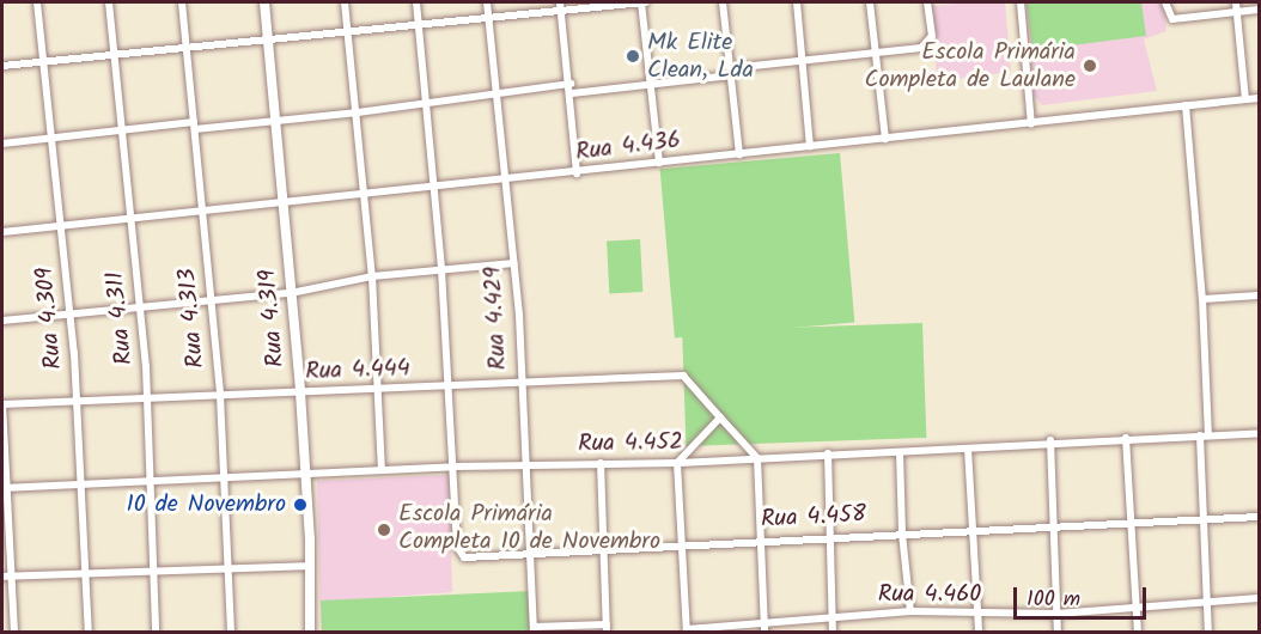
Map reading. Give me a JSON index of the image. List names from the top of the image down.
{
  "streets": {
    "street": [
      "Rua 4.436",
      "Rua 4.309",
      "Rua 4.311",
      "Rua 4.313",
      "Rua 4.319",
      "Rua 4.429",
      "Rua 4.444",
      "Rua 4.452",
      "Rua 4.458",
      "Rua 4.460"
    ]
  },
  "crossings": [
    ["Rua 4.436", "Rua 4.309"],
    ["Rua 4.436", "Rua 4.311"],
    ["Rua 4.436", "Rua 4.313"],
    ["Rua 4.436", "Rua 4.319"],
    ["Rua 4.436", "Rua 4.429"],
    ["Rua 4.309", "Rua 4.444"],
    ["Rua 4.309", "Rua 4.452"],
    ["Rua 4.311", "Rua 4.444"],
    ["Rua 4.311", "Rua 4.452"],
    ["Rua 4.313", "Rua 4.444"],
    ["Rua 4.313", "Rua 4.452"],
    ["Rua 4.319", "Rua 4.444"],
    ["Rua 4.319", "Rua 4.452"],
    ["Rua 4.429", "Rua 4.444"],
    ["Rua 4.429", "Rua 4.452"],
    ["Rua 4.429", "Rua 4.458"],
    ["Rua 4.452", "Rua 4.458"]
  ],
  "places": [
    "Mk Elite Clean, Lda",
    "Escola Primária Completa de Laulane",
    "10 de Novembro",
    "Escola Primária Completa 10 de Novembro"
  ],
  "scale_bar": "100 m"
}
